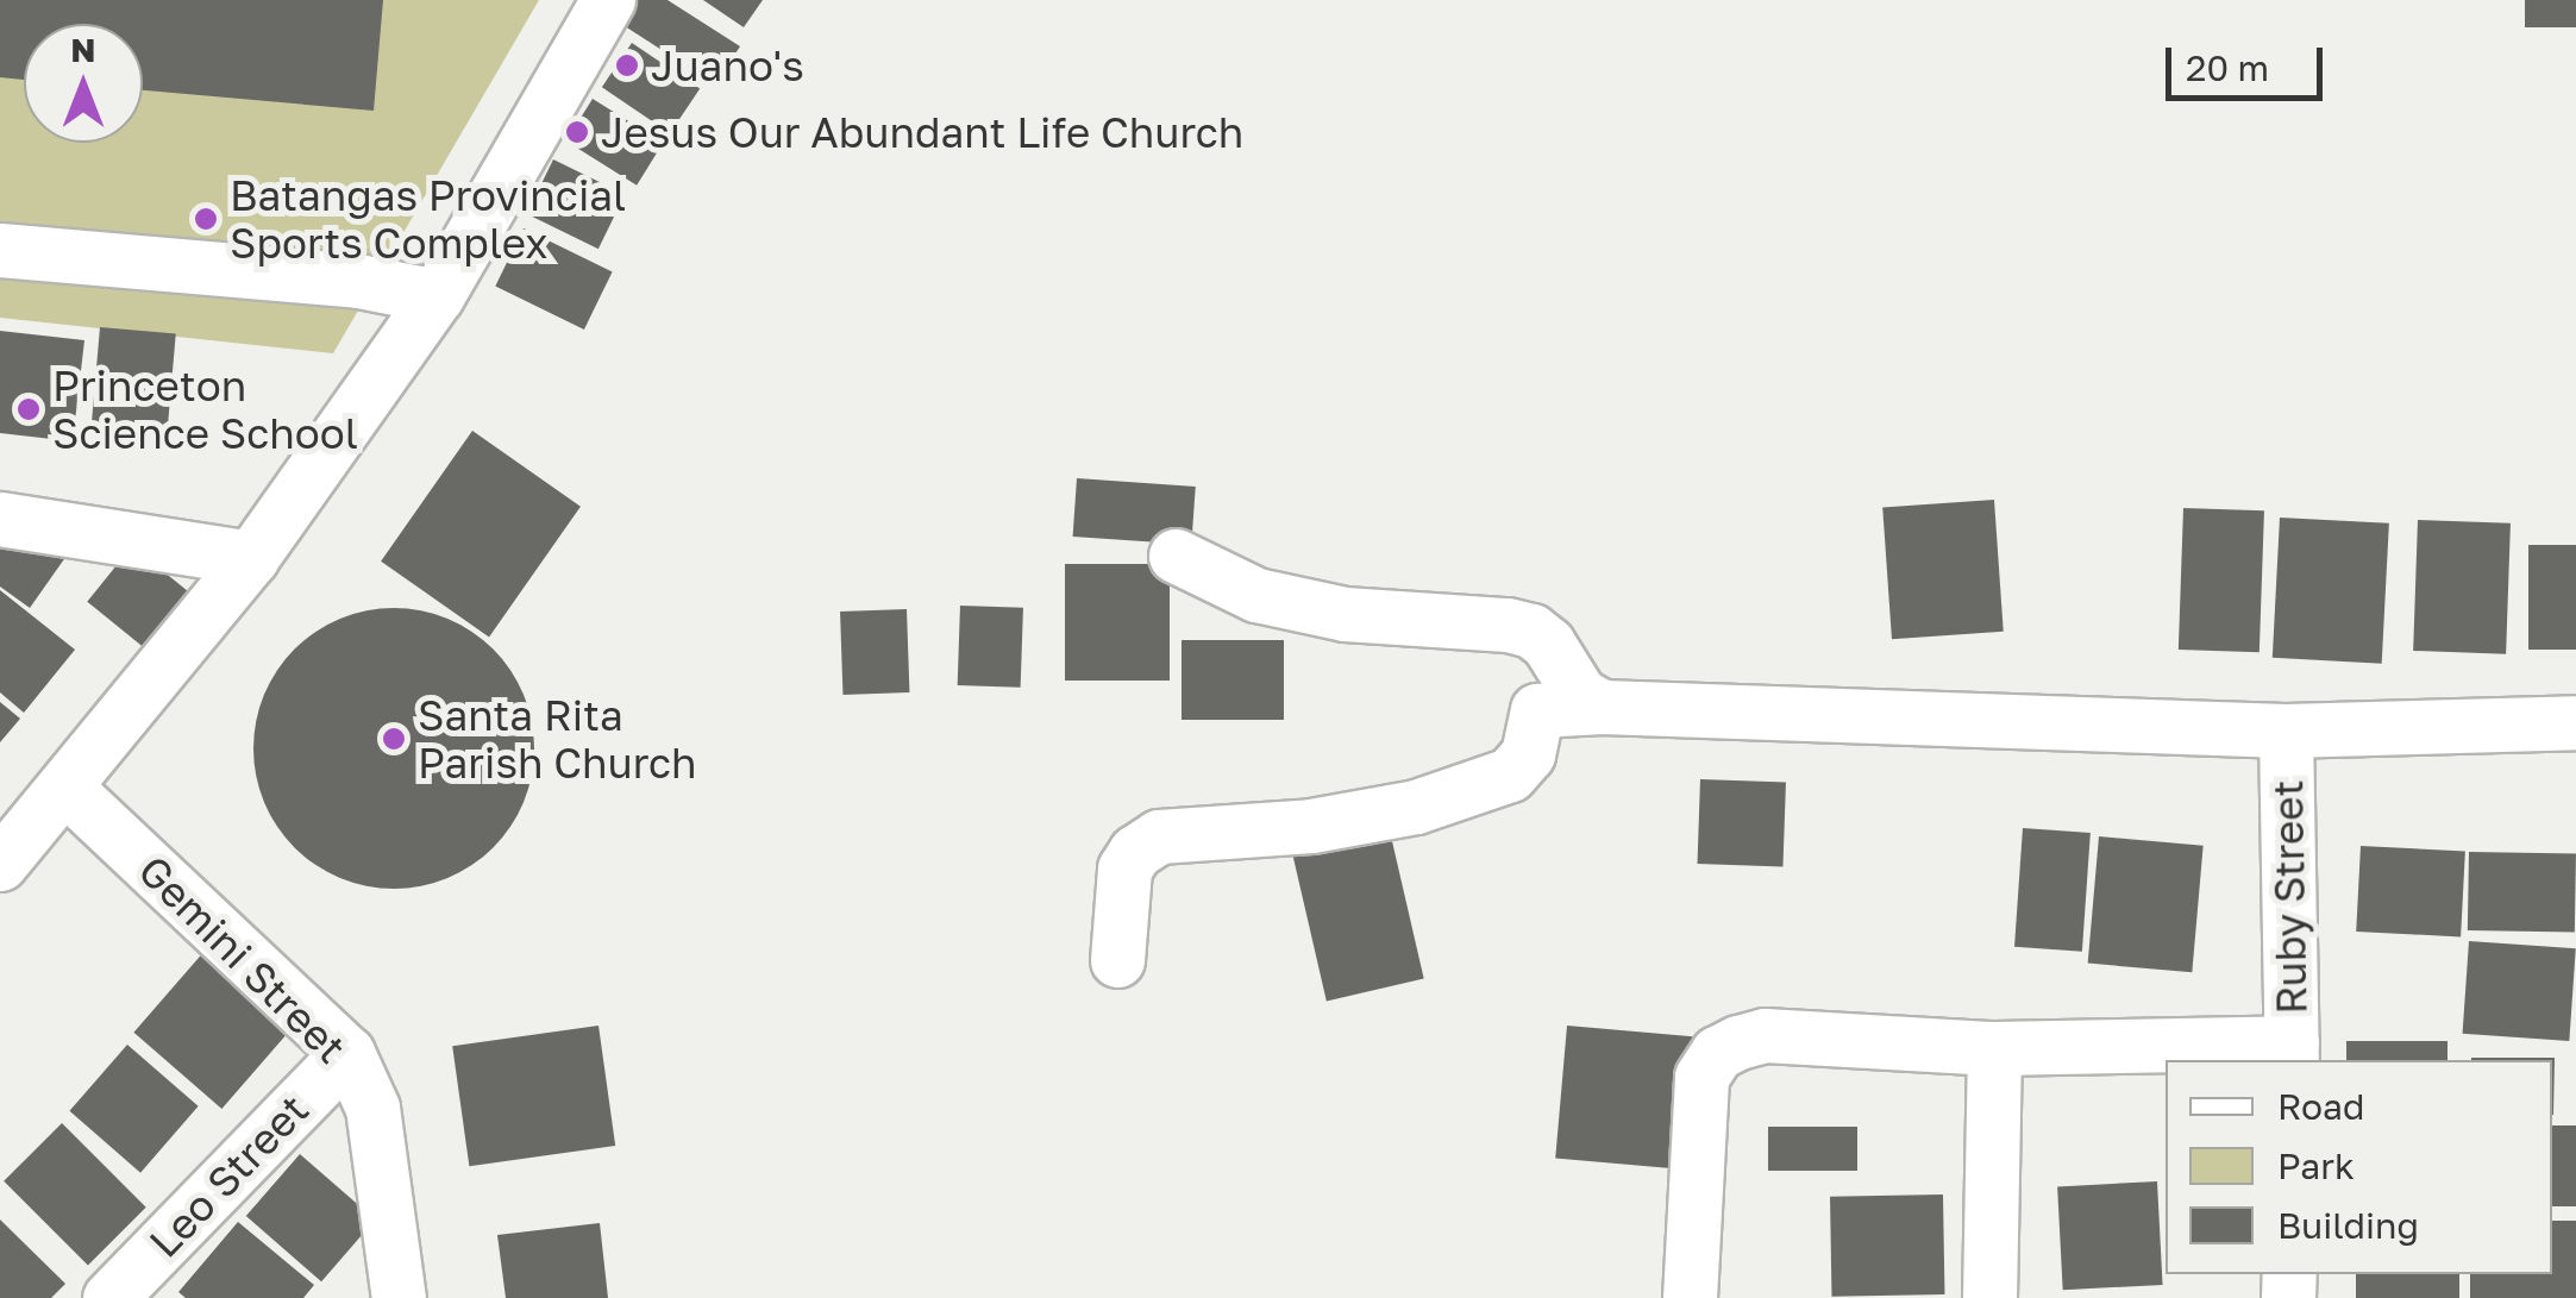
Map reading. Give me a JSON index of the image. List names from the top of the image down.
{
  "streets": {
    "street": ["Ruby Street", "Gemini Street", "Leo Street"]
  },
  "crossings": [
    ["Gemini Street", "Leo Street"]
  ],
  "places": [
    "Juano's",
    "Jesus Our Abundant Life Church",
    "Batangas Provincial Sports Complex",
    "Princeton Science School",
    "Santa Rita Parish Church"
  ],
  "legend": ["Road", "Park", "Building"],
  "scale_bar": "20 m",
  "north": "top"
}
